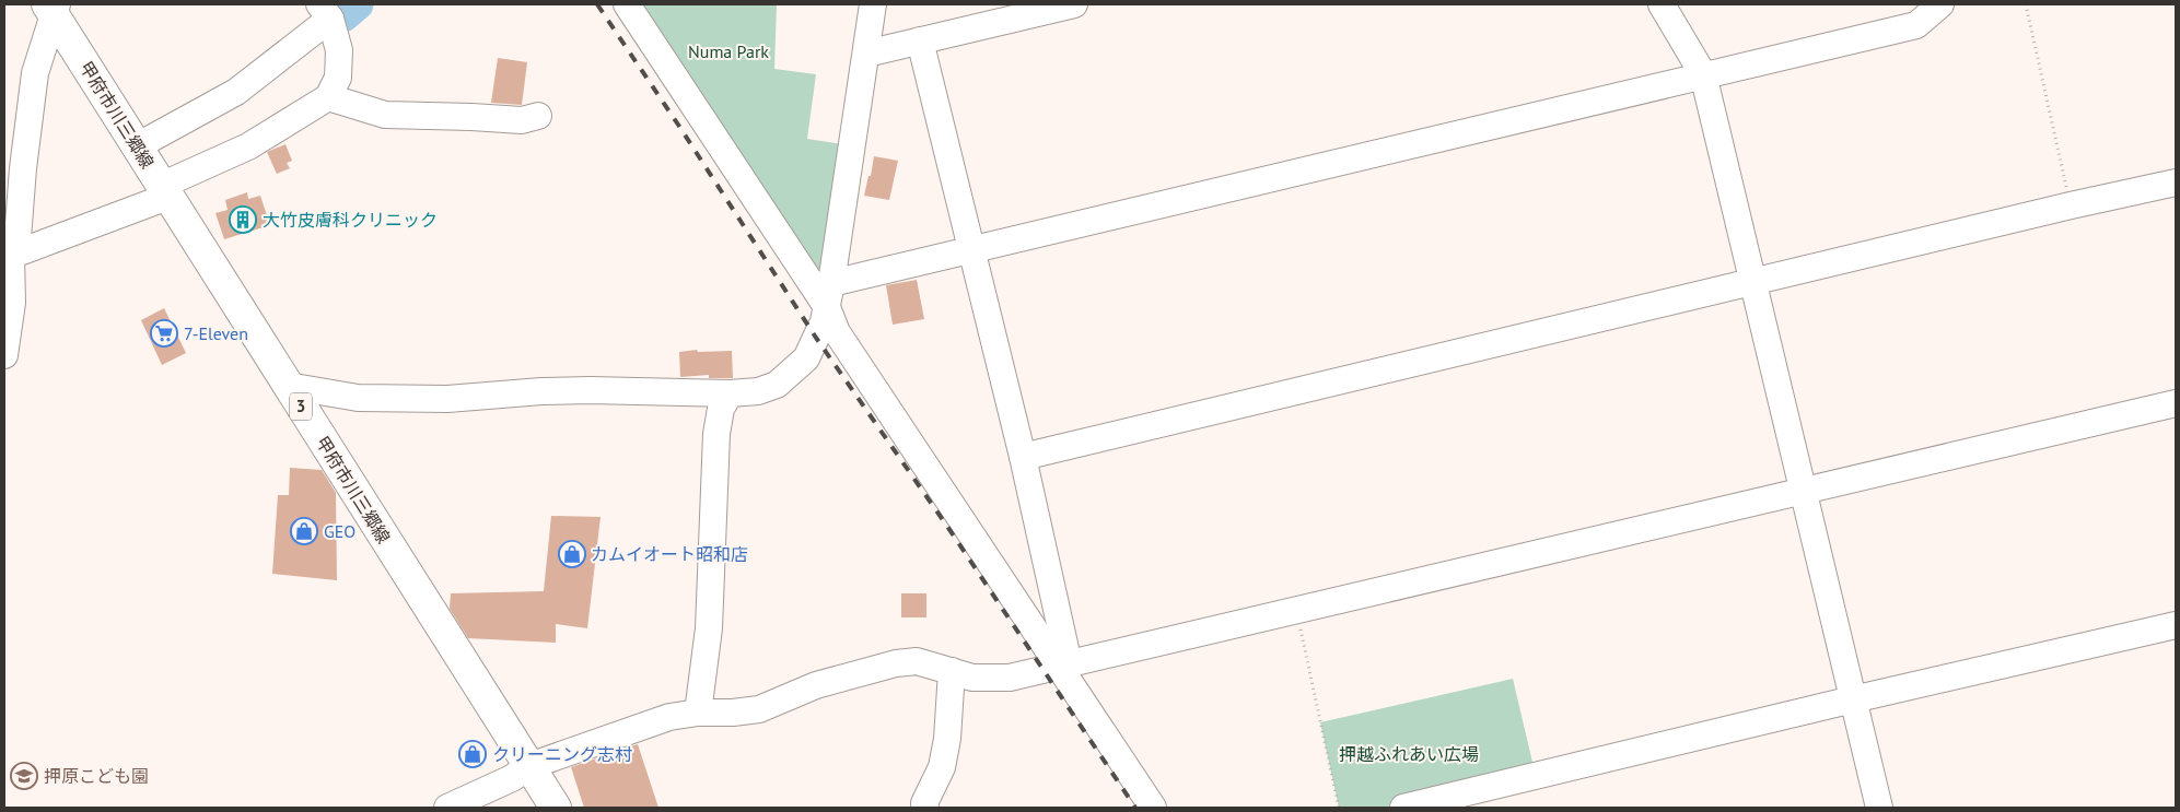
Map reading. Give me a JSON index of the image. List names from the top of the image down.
{
  "streets": {
    "main road": ["甲府市川三郷線", "3"]
  },
  "parks": ["Numa Park", "押越ふれあい広場"],
  "places": {
    "building": ["大竹皮膚科クリニック"],
    "supermarket": ["7-Eleven"],
    "shop": ["GEO", "カムイオート昭和店", "クリーニング志村"],
    "school or university": ["押原こども園"]
  }
}
